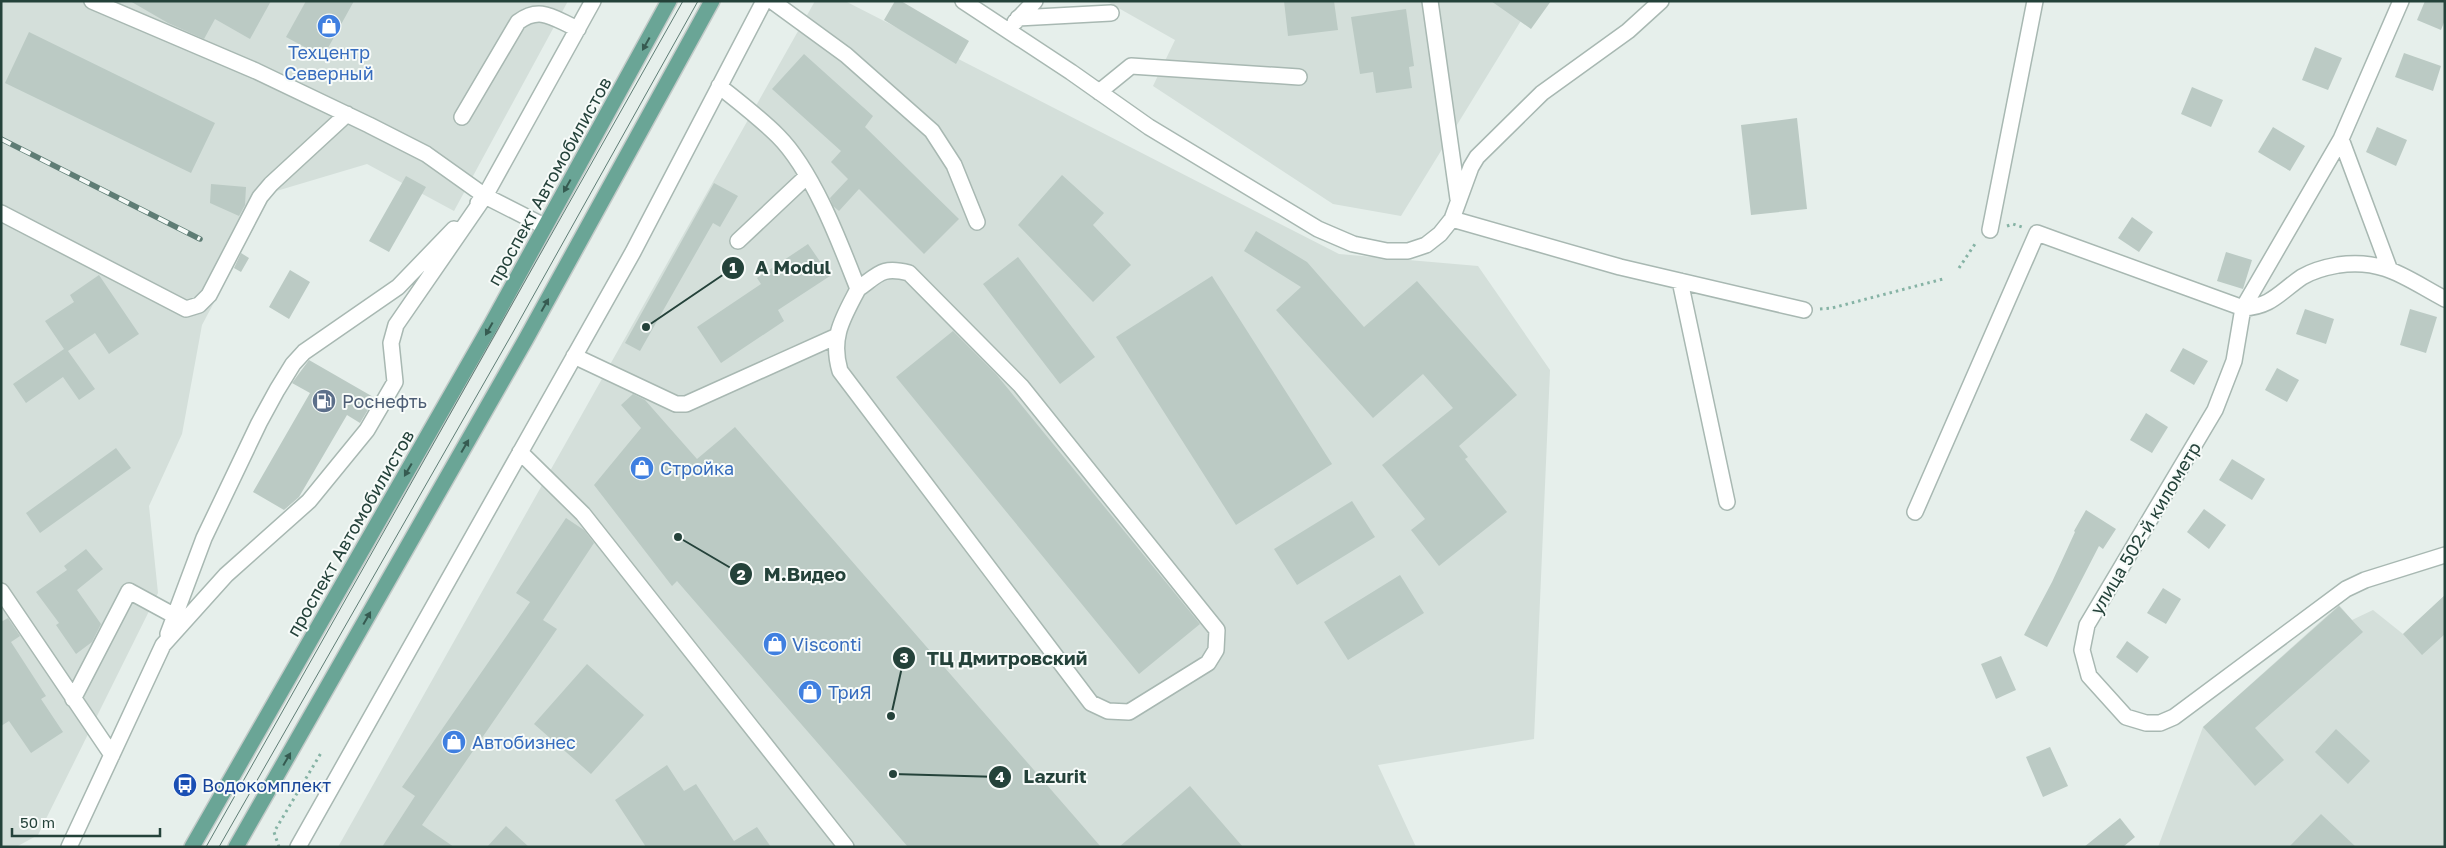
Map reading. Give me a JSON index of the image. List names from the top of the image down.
{
  "streets": {
    "main road": ["проспект Автомобилистов"],
    "street": ["улица 502-й километр"]
  },
  "places": {
    "shop": [
      "Техцентр Северный",
      "Стройка",
      "Visconti",
      "ТриЯ",
      "Автобизнес"
    ],
    "other": [
      "A Modul",
      "М.Видео",
      "ТЦ Дмитровский",
      "Lazurit"
    ],
    "fuel station": ["Роснефть"],
    "bus stop": ["Водокомплект"]
  },
  "scale_bar": "50 m"
}
